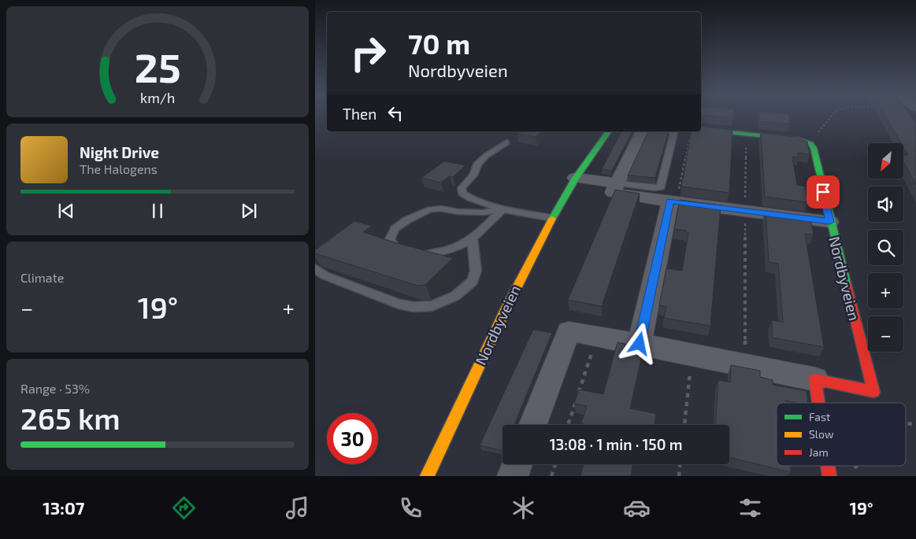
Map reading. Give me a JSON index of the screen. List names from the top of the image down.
{
  "streets": {
    "street": ["Nordbyveien"]
  },
  "legend": ["Fast", "Slow", "Jam"],
  "north": "bottom left",
  "page": {
    "turn": ["70 m", "Nordbyveien"],
    "then": "Then",
    "song": ["Night Drive", "The Halogens"],
    "map_buttons": ["+", "−"],
    "tile": [
      "Climate",
      ["Range · 53%", "265 km"]
    ],
    "heat": ["−", "19°", "+"],
    "limit": "30",
    "trip": "13:08 · 1 min · 150 m",
    "tabs": ["13:07", "19°"],
    "gauge": ["25", "km/h"]
  }
}
